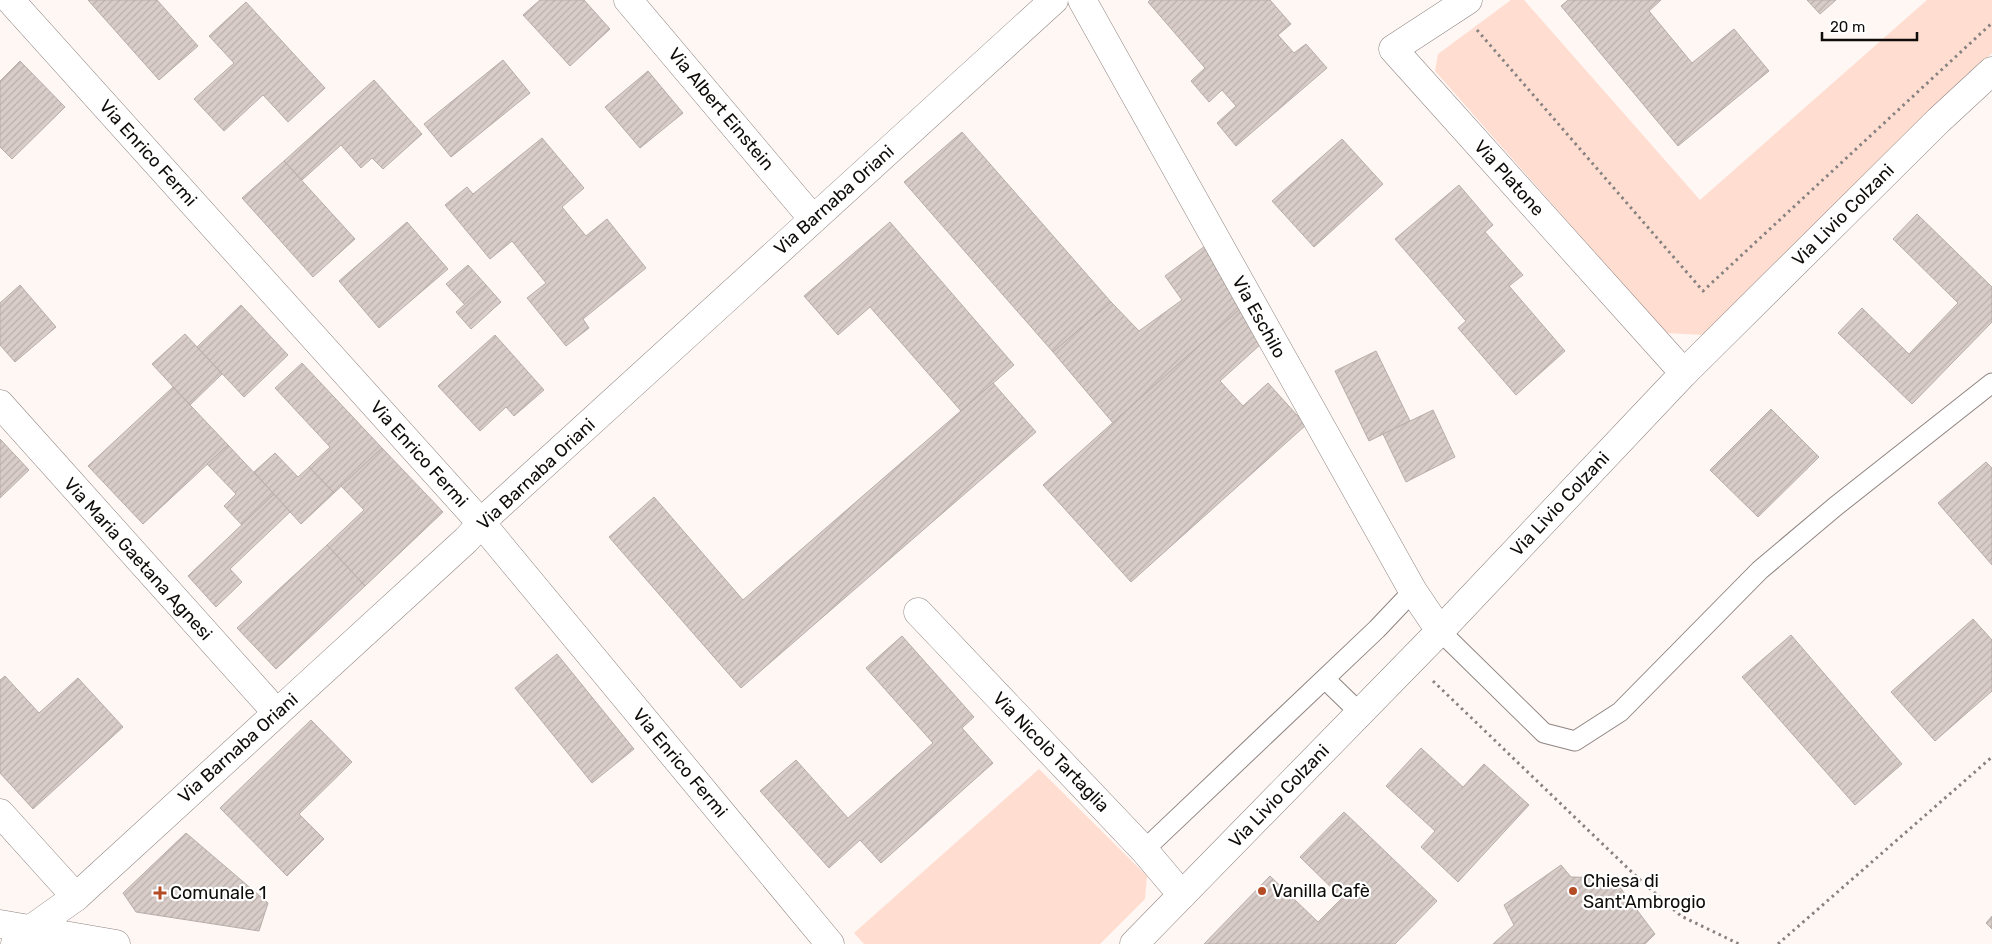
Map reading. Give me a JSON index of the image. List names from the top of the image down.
{
  "streets": {
    "street": [
      "Via Albert Einstein",
      "Via Enrico Fermi",
      "Via Platone",
      "Via Barnaba Oriani",
      "Via Livio Colzani",
      "Via Eschilo",
      "Via Maria Gaetana Agnesi",
      "Via Nicolò Tartaglia"
    ]
  },
  "crossings": [
    ["Via Albert Einstein", "Via Barnaba Oriani"],
    ["Via Enrico Fermi", "Via Barnaba Oriani"],
    ["Via Platone", "Via Livio Colzani"],
    ["Via Barnaba Oriani", "Via Maria Gaetana Agnesi"],
    ["Via Livio Colzani", "Via Eschilo"],
    ["Via Livio Colzani", "Via Nicolò Tartaglia"]
  ],
  "places": {
    "other": ["Vanilla Cafè", "Chiesa di Sant'Ambrogio"],
    "health": ["Comunale 1"]
  },
  "scale_bar": "20 m"
}
